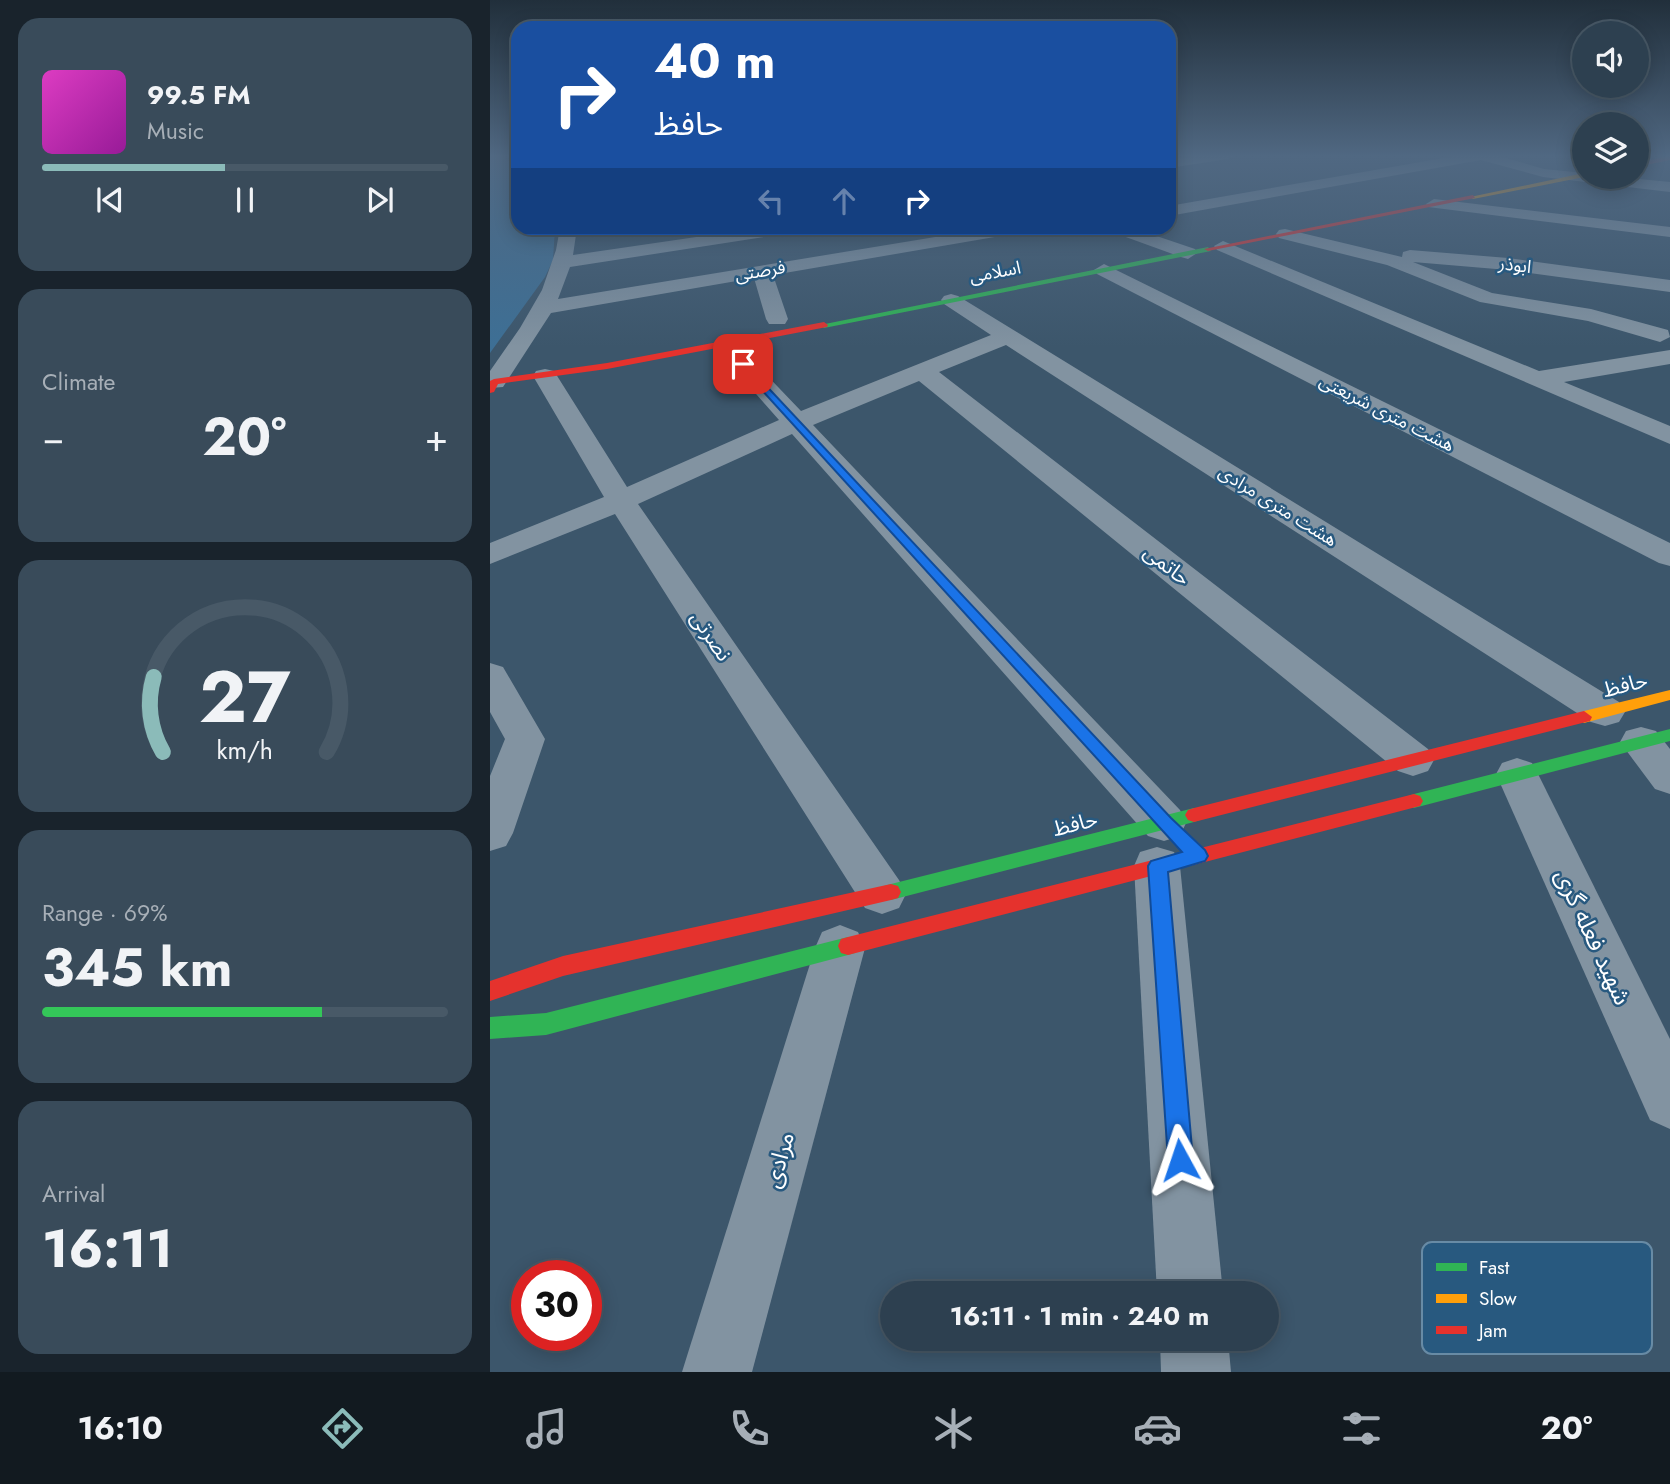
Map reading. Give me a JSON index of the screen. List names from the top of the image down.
{
  "streets": {
    "street": [
      "ابوذر",
      "فرصتی",
      "اسلامی",
      "هشت متری شریعتی",
      "هشت متری مرادی",
      "حاتمی",
      "نصرتی",
      "حافظ",
      "شهید فعله گری",
      "مرادی"
    ]
  },
  "crossings": [
    ["اسلامی", "هشت متری شریعتی"],
    ["اسلامی", "هشت متری مرادی"],
    ["اسلامی", "نصرتی"],
    ["هشت متری مرادی", "حافظ"],
    ["حاتمی", "حافظ"],
    ["نصرتی", "حافظ"],
    ["حافظ", "شهید فعله گری"],
    ["حافظ", "مرادی"]
  ],
  "legend": ["Fast", "Slow", "Jam"],
  "page": {
    "turn": ["40 m", "حافظ"],
    "song": ["99.5 FM", "Music"],
    "tile": [
      "Climate",
      ["Range · 69%", "345 km"],
      ["Arrival", "16:11"]
    ],
    "heat": ["−", "20°", "+"],
    "limit": "30",
    "trip": "16:11 · 1 min · 240 m",
    "tabs": ["16:10", "20°"],
    "gauge": ["27", "km/h"]
  }
}
